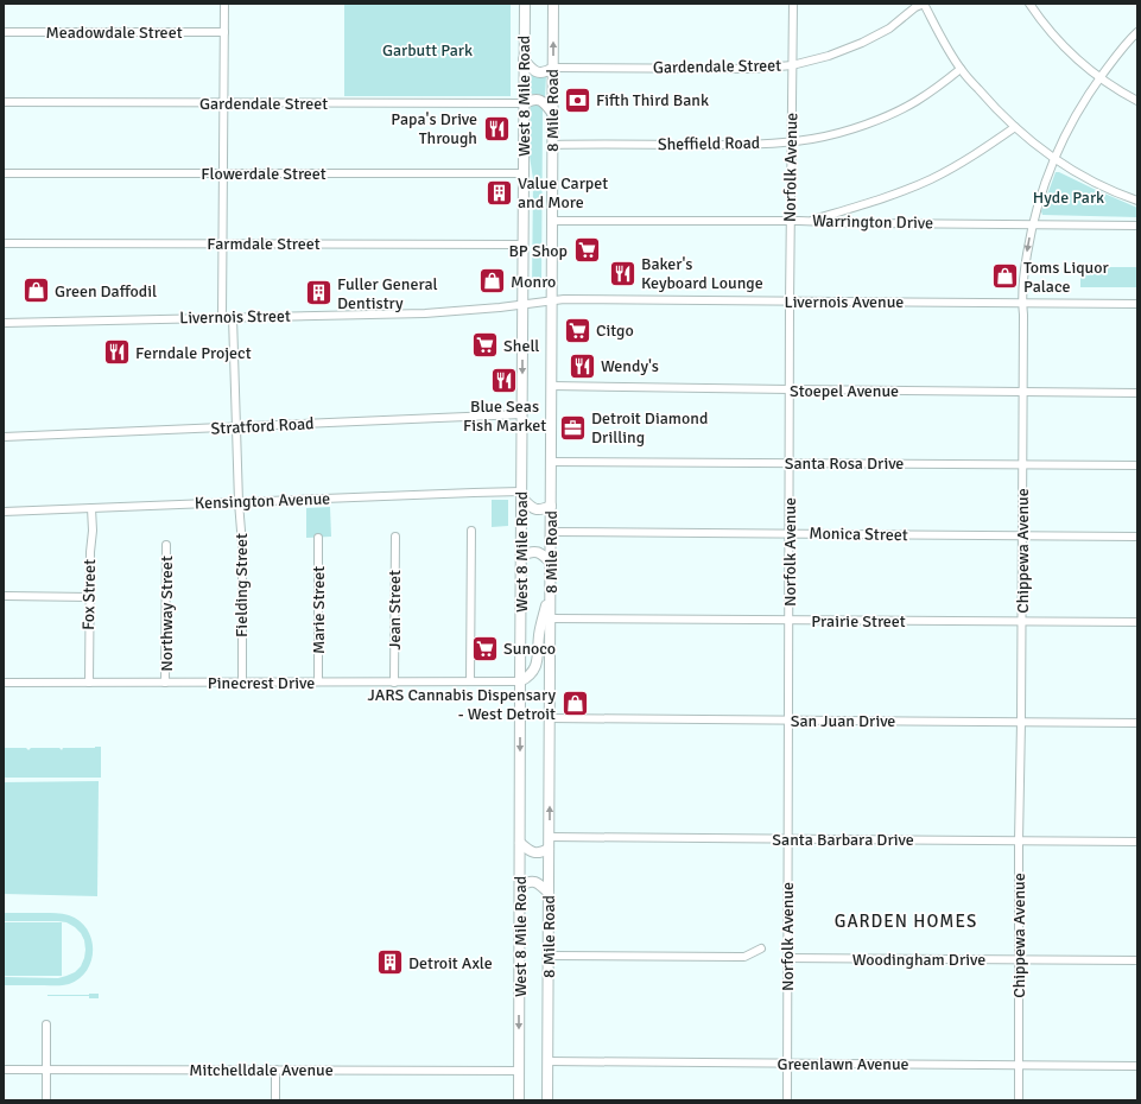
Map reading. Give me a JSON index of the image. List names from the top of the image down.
{
  "streets": {
    "highway": ["West 8 Mile Road", "8 Mile Road"],
    "street": [
      "Meadowdale Street",
      "Gardendale Street",
      "Sheffield Road",
      "Norfolk Avenue",
      "Flowerdale Street",
      "Warrington Drive",
      "Farmdale Street",
      "Livernois Avenue",
      "Livernois Street",
      "Stoepel Avenue",
      "Stratford Road",
      "Santa Rosa Drive",
      "Kensington Avenue",
      "Monica Street",
      "Chippewa Avenue",
      "Fielding Street",
      "Fox Street",
      "Marie Street",
      "Jean Street",
      "Northway Street",
      "Prairie Street",
      "Pinecrest Drive",
      "San Juan Drive",
      "Santa Barbara Drive",
      "Woodingham Drive",
      "Greenlawn Avenue",
      "Mitchelldale Avenue"
    ]
  },
  "crossings": [
    ["Gardendale Street", "West 8 Mile Road"],
    ["Gardendale Street", "8 Mile Road"],
    ["Gardendale Street", "Norfolk Avenue"],
    ["West 8 Mile Road", "Flowerdale Street"],
    ["West 8 Mile Road", "Farmdale Street"],
    ["West 8 Mile Road", "Livernois Street"],
    ["West 8 Mile Road", "Stratford Road"],
    ["West 8 Mile Road", "Kensington Avenue"],
    ["West 8 Mile Road", "Pinecrest Drive"],
    ["West 8 Mile Road", "Mitchelldale Avenue"],
    ["8 Mile Road", "Sheffield Road"],
    ["8 Mile Road", "Warrington Drive"],
    ["8 Mile Road", "Livernois Avenue"],
    ["8 Mile Road", "Livernois Street"],
    ["8 Mile Road", "Stoepel Avenue"],
    ["8 Mile Road", "Santa Rosa Drive"],
    ["8 Mile Road", "Monica Street"],
    ["8 Mile Road", "Prairie Street"],
    ["8 Mile Road", "San Juan Drive"],
    ["8 Mile Road", "Santa Barbara Drive"],
    ["8 Mile Road", "Greenlawn Avenue"],
    ["Sheffield Road", "Norfolk Avenue"],
    ["Norfolk Avenue", "Warrington Drive"],
    ["Norfolk Avenue", "Livernois Avenue"],
    ["Norfolk Avenue", "Stoepel Avenue"],
    ["Norfolk Avenue", "Santa Rosa Drive"],
    ["Norfolk Avenue", "Monica Street"],
    ["Norfolk Avenue", "Prairie Street"],
    ["Norfolk Avenue", "San Juan Drive"],
    ["Norfolk Avenue", "Santa Barbara Drive"],
    ["Norfolk Avenue", "Woodingham Drive"],
    ["Norfolk Avenue", "Greenlawn Avenue"],
    ["Warrington Drive", "Chippewa Avenue"],
    ["Livernois Avenue", "Livernois Street"],
    ["Livernois Avenue", "Chippewa Avenue"],
    ["Livernois Street", "Fielding Street"],
    ["Stoepel Avenue", "Chippewa Avenue"],
    ["Stratford Road", "Fielding Street"],
    ["Santa Rosa Drive", "Chippewa Avenue"],
    ["Kensington Avenue", "Fielding Street"],
    ["Kensington Avenue", "Fox Street"],
    ["Monica Street", "Chippewa Avenue"],
    ["Chippewa Avenue", "Prairie Street"],
    ["Chippewa Avenue", "San Juan Drive"],
    ["Chippewa Avenue", "Santa Barbara Drive"],
    ["Chippewa Avenue", "Woodingham Drive"],
    ["Chippewa Avenue", "Greenlawn Avenue"],
    ["Fielding Street", "Pinecrest Drive"],
    ["Fox Street", "Pinecrest Drive"],
    ["Marie Street", "Pinecrest Drive"],
    ["Jean Street", "Pinecrest Drive"],
    ["Northway Street", "Pinecrest Drive"]
  ],
  "one_way": ["West 8 Mile Road"],
  "districts": ["GARDEN HOMES"],
  "parks": ["Garbutt Park", "Hyde Park"],
  "places": {
    "bank": ["Fifth Third Bank"],
    "restaurant": [
      "Papa's Drive Through",
      "Baker's Keyboard Lounge",
      "Ferndale Project",
      "Wendy's",
      "Blue Seas Fish Market"
    ],
    "building": ["Value Carpet and More", "Fuller General Dentistry", "Detroit Axle"],
    "supermarket": [
      "BP Shop",
      "Citgo",
      "Shell",
      "Sunoco"
    ],
    "shop": [
      "Toms Liquor Palace",
      "Monro",
      "Green Daffodil",
      "JARS Cannabis Dispensary - West Detroit"
    ],
    "office": ["Detroit Diamond Drilling"]
  }
}
